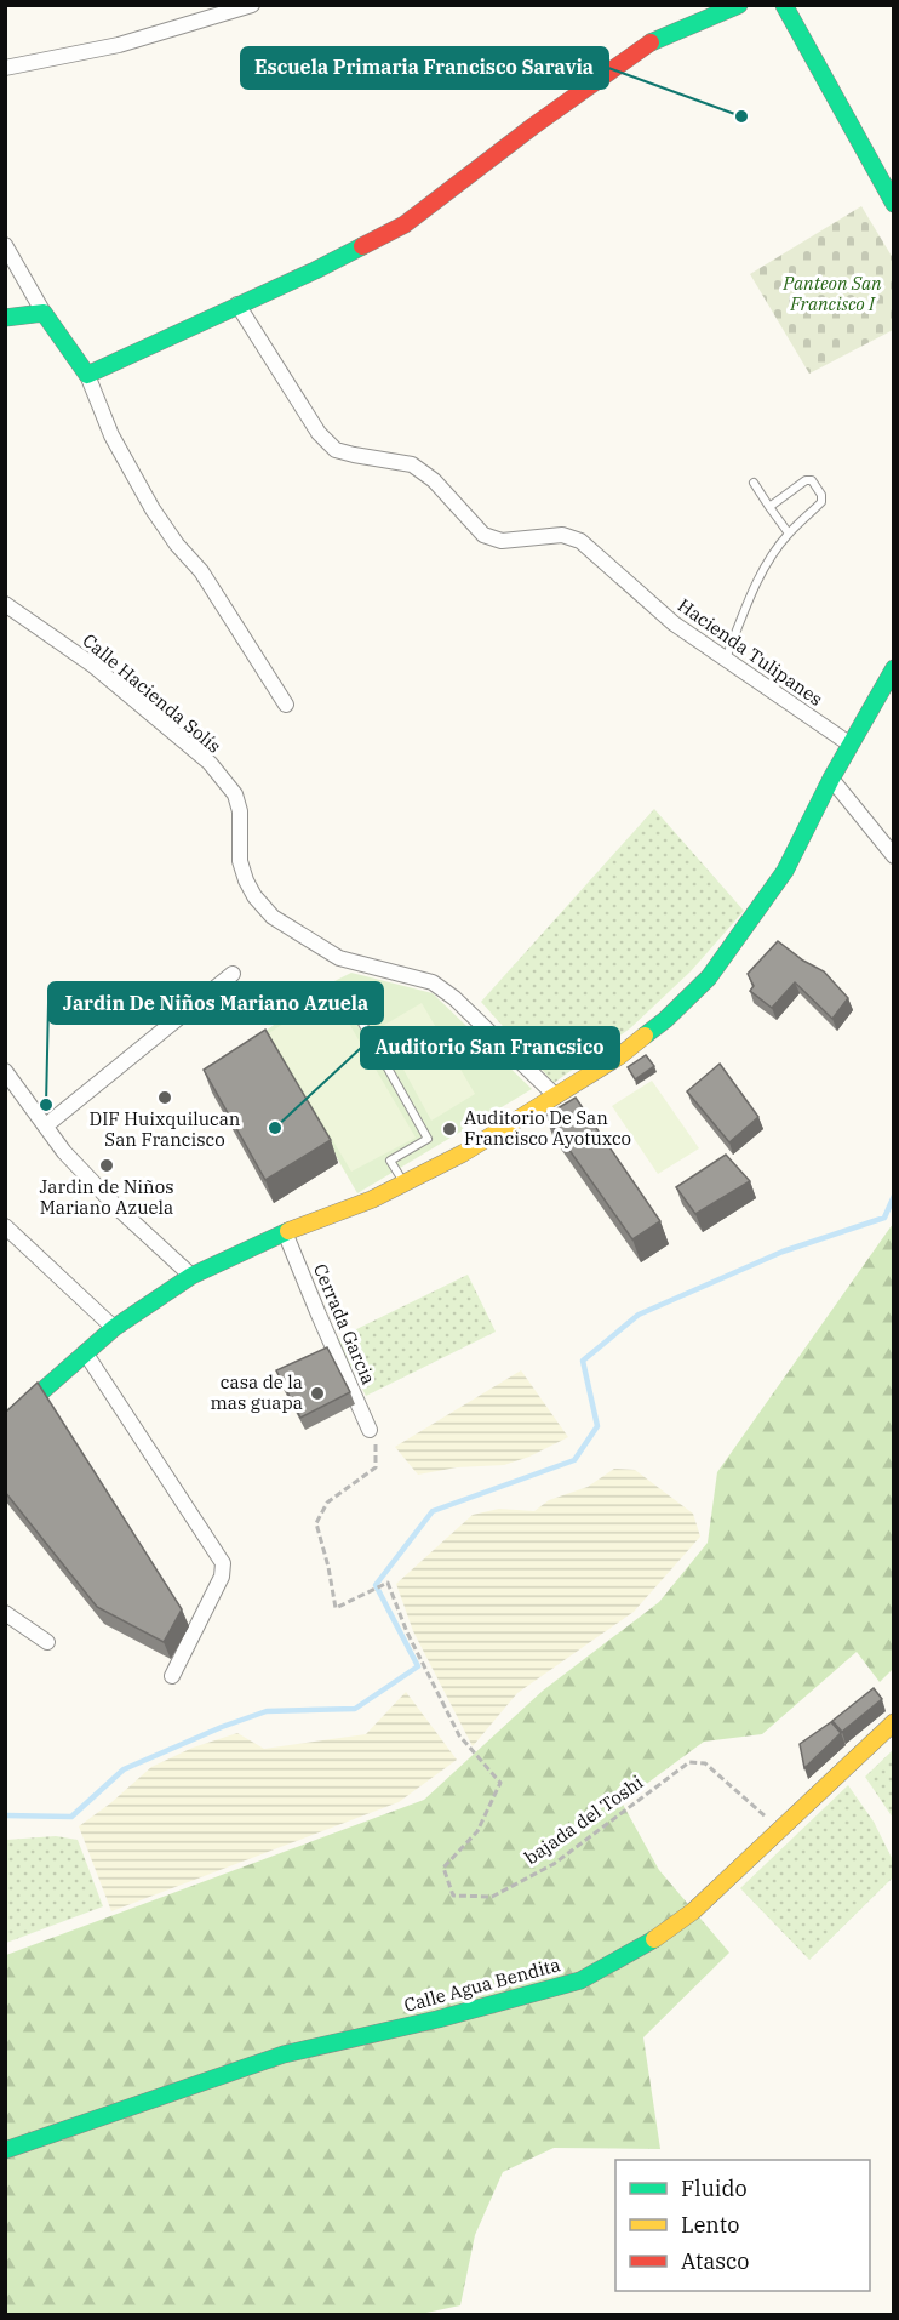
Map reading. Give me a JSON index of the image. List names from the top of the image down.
{
  "streets": {
    "main road": ["Calle Agua Bendita"],
    "street": ["Hacienda Tulipanes", "Calle Hacienda Solís", "Cerrada Garcia"],
    "path": ["bajada del Toshi"]
  },
  "crossings": [
    ["Cerrada Garcia", "bajada del Toshi"]
  ],
  "parks": ["Panteon San Francisco I"],
  "places": [
    "Escuela Primaria Francisco Saravia",
    "DIF Huixquilucan San Francisco",
    "Jardin De Niños Mariano Azuela",
    "Auditorio San Francsico",
    "Auditorio De San Francisco Ayotuxco",
    "Jardin de Niños Mariano Azuela",
    "casa de la mas guapa"
  ],
  "legend": ["Fluido", "Lento", "Atasco"]
}
